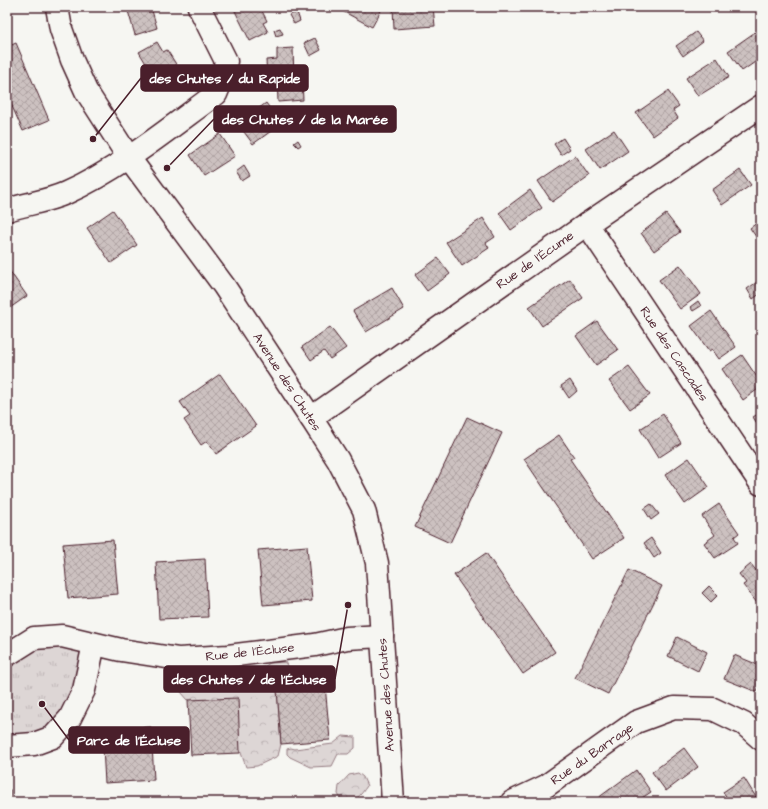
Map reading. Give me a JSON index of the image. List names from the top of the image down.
{
  "streets": {
    "street": [
      "Rue de l'Écume",
      "Rue des Cascades",
      "Avenue des Chutes",
      "Rue de l'Écluse",
      "Rue du Barrage"
    ]
  },
  "crossings": [
    ["Rue de l'Écume", "Rue des Cascades"],
    ["Rue de l'Écume", "Avenue des Chutes"],
    ["Avenue des Chutes", "Rue de l'Écluse"]
  ],
  "places": [
    "des Chutes / du Rapide",
    "des Chutes / de la Marée",
    "des Chutes / de l'Écluse",
    "Parc de l'Écluse"
  ]
}
